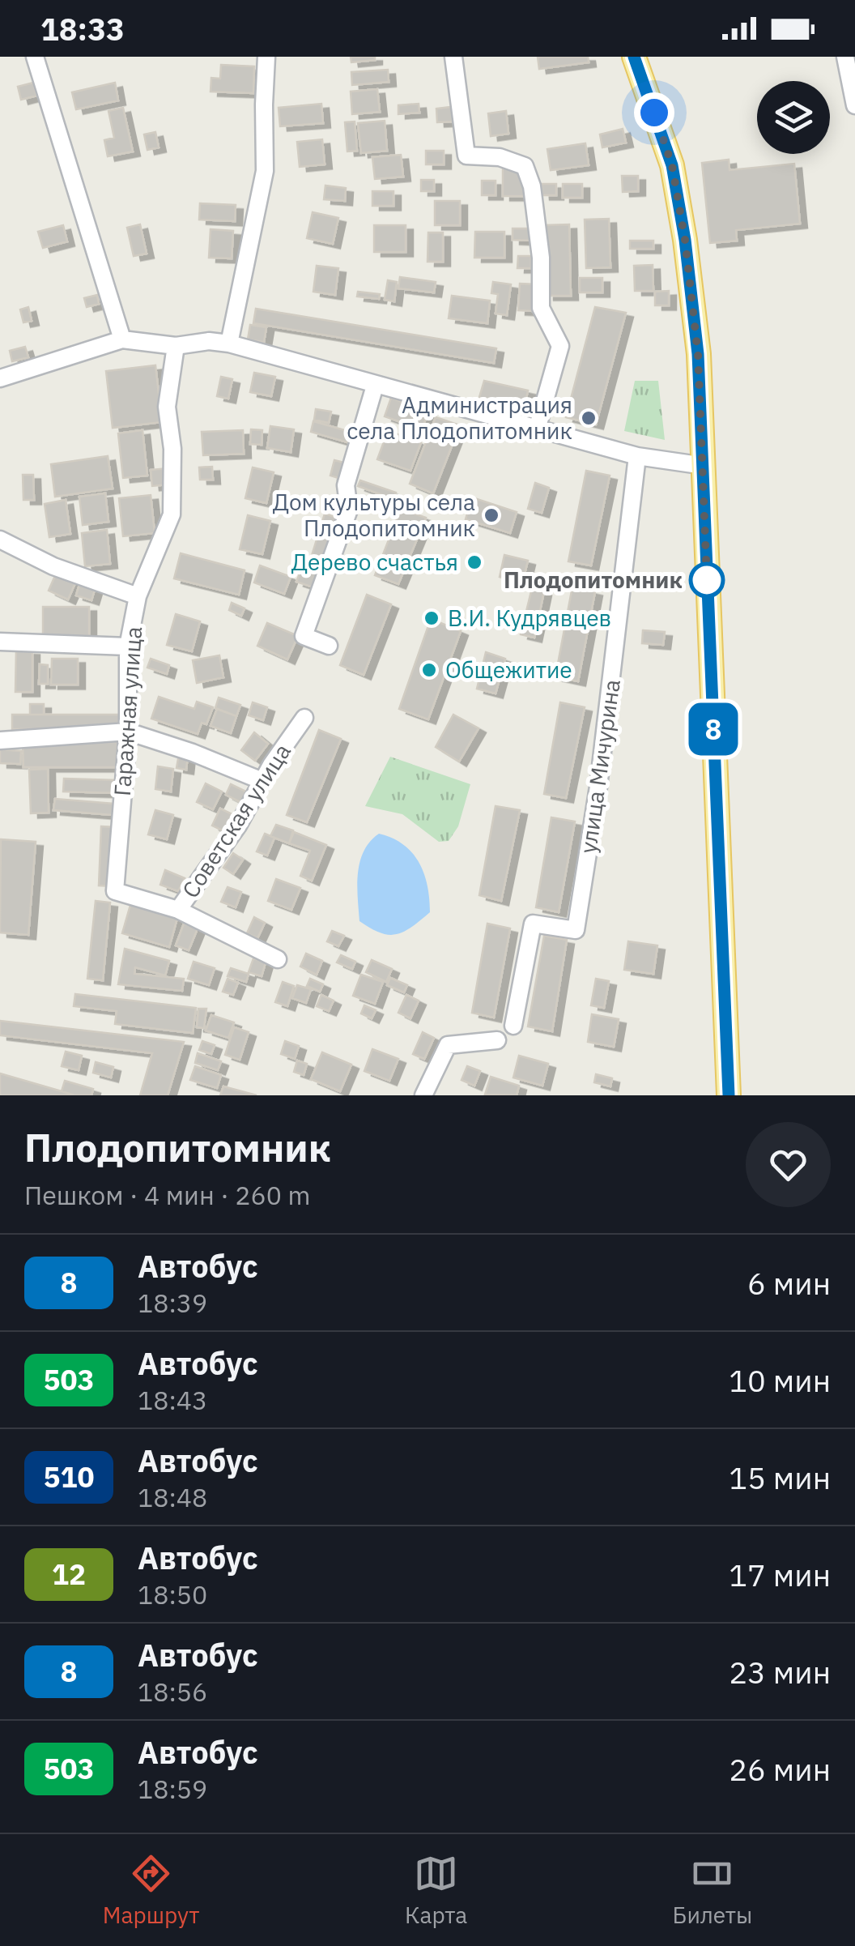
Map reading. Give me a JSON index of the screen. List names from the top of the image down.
{
  "streets": {
    "street": ["Гаражная улица", "улица Мичурина", "Советская улица"]
  },
  "crossings": [
    ["Гаражная улица", "Советская улица"]
  ],
  "places": [
    "Администрация села Плодопитомник",
    "Дом культуры села Плодопитомник",
    "Дерево счастья",
    "Плодопитомник",
    "В.И. Кудрявцев",
    "Общежитие"
  ],
  "lines": ["bus line 8"],
  "page": {
    "status": "18:33",
    "on_map": "8",
    "heading": ["Плодопитомник", "Пешком · 4 мин · 260 m"],
    "list": [
      {
        "mark": "8",
        "name": "Автобус",
        "note": "18:39",
        "value": "6 мин"
      },
      {
        "mark": "503",
        "name": "Автобус",
        "note": "18:43",
        "value": "10 мин"
      },
      {
        "mark": "510",
        "name": "Автобус",
        "note": "18:48",
        "value": "15 мин"
      },
      {
        "mark": "12",
        "name": "Автобус",
        "note": "18:50",
        "value": "17 мин"
      },
      {
        "mark": "8",
        "name": "Автобус",
        "note": "18:56",
        "value": "23 мин"
      },
      {
        "mark": "503",
        "name": "Автобус",
        "note": "18:59",
        "value": "26 мин"
      }
    ],
    "tabs": ["Маршрут", "Карта", "Билеты"]
  }
}
